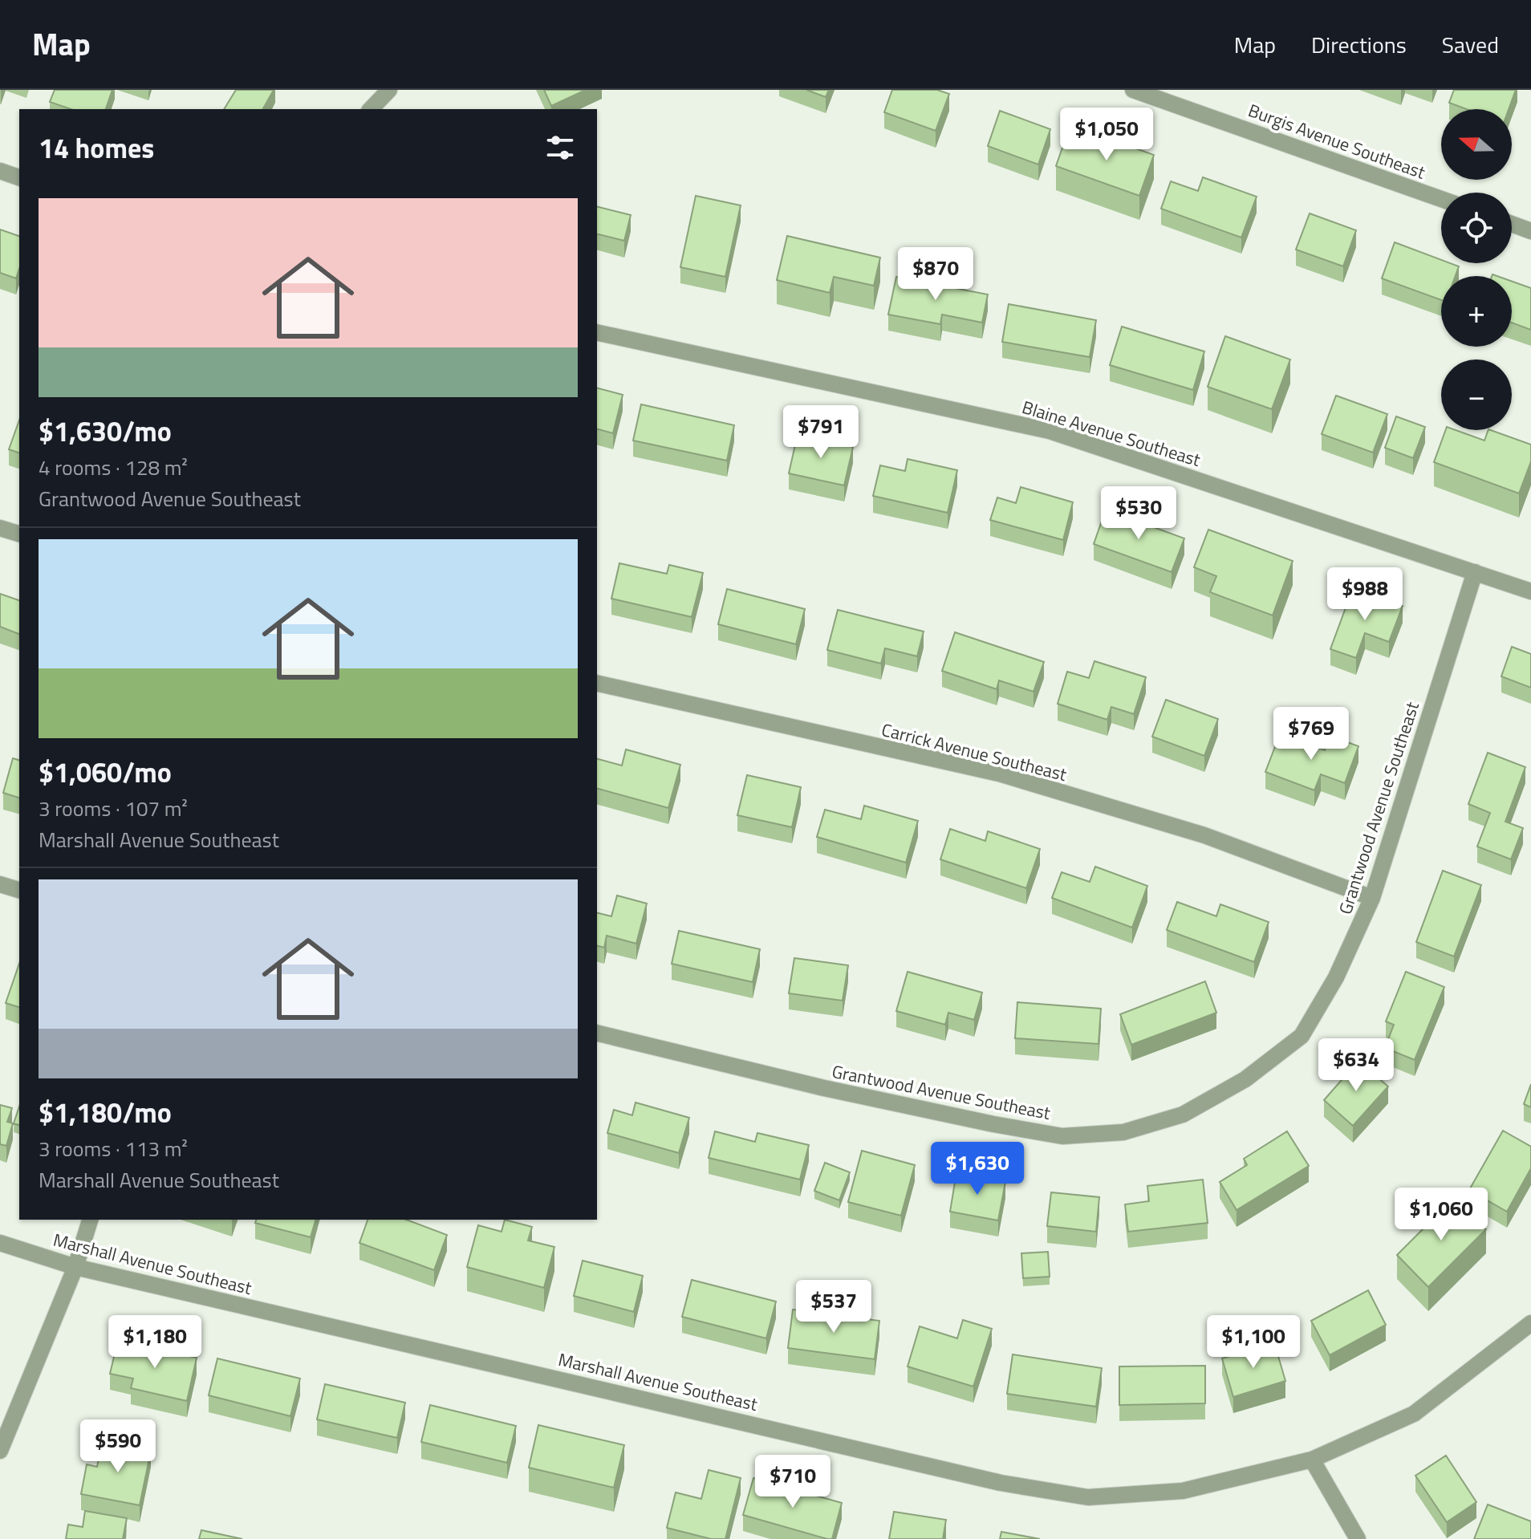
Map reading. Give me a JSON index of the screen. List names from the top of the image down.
{
  "streets": {
    "street": [
      "Burgis Avenue Southeast",
      "Blaine Avenue Southeast",
      "Carrick Avenue Southeast",
      "Grantwood Avenue Southeast",
      "Marshall Avenue Southeast"
    ]
  },
  "crossings": [
    ["Blaine Avenue Southeast", "Grantwood Avenue Southeast"],
    ["Carrick Avenue Southeast", "Grantwood Avenue Southeast"]
  ],
  "north": "left",
  "page": {
    "header": "Map",
    "nav": ["Map", "Directions", "Saved"],
    "price": [
      "$1,050",
      "$870",
      "$791",
      "$530",
      "$988",
      "$769",
      "$634",
      "$1,630",
      "$1,060",
      "$537",
      "$1,180",
      "$1,100",
      "$590",
      "$710"
    ],
    "map_buttons": ["+", "−"],
    "heading": "14 homes",
    "list": [
      {
        "name": "$1,630/mo",
        "note": "4 rooms · 128 m² · Grantwood Avenue Southeast"
      },
      {
        "name": "$1,060/mo",
        "note": "3 rooms · 107 m² · Marshall Avenue Southeast"
      },
      {
        "name": "$1,180/mo",
        "note": "3 rooms · 113 m² · Marshall Avenue Southeast"
      }
    ]
  }
}
